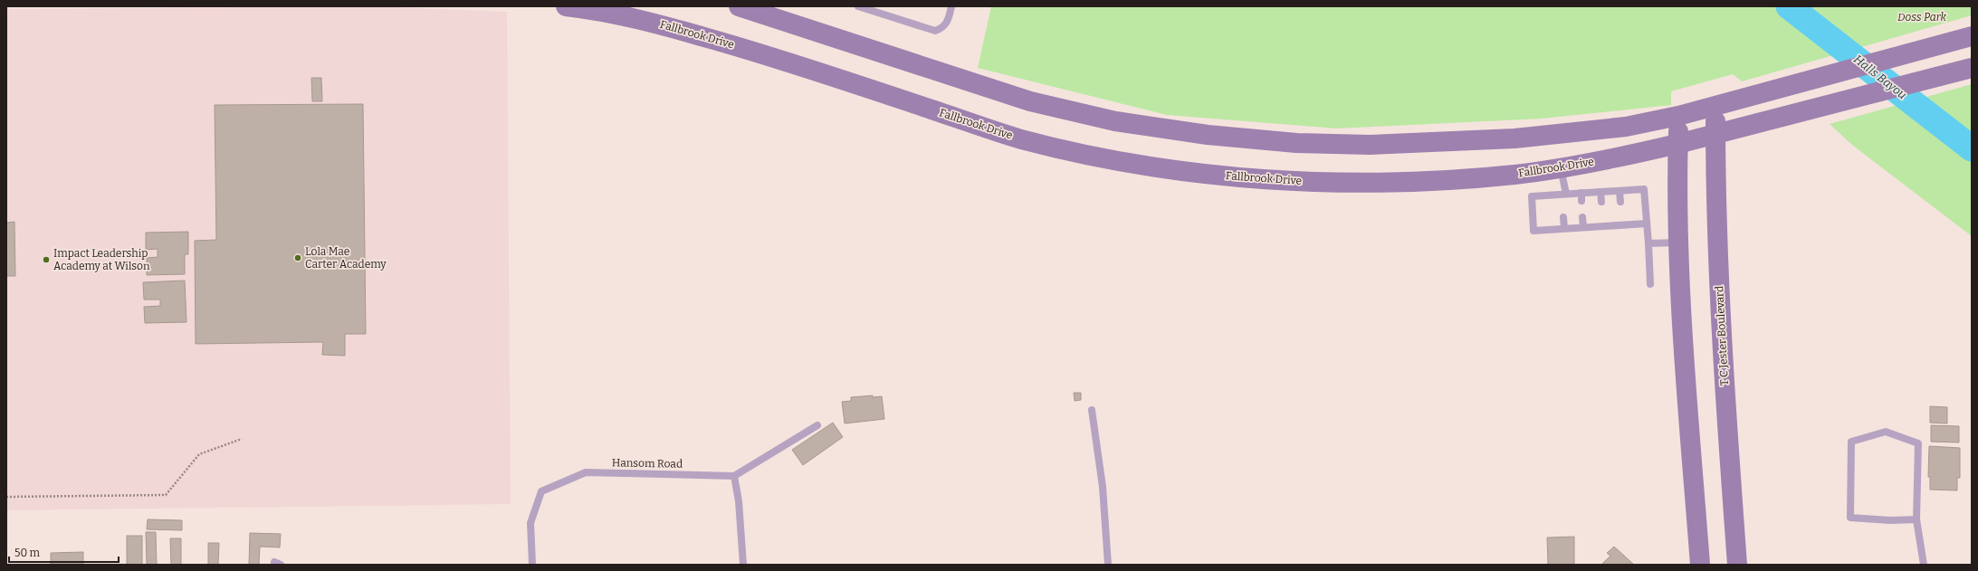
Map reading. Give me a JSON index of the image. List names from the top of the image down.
{
  "streets": {
    "main road": ["Fallbrook Drive", "T C Jester Boulevard"],
    "lane": ["Hansom Road"]
  },
  "crossings": [
    ["Fallbrook Drive", "T C Jester Boulevard"]
  ],
  "water": ["Halls Bayou"],
  "parks": ["Doss Park"],
  "places": ["Lola Mae Carter Academy", "Impact Leadership Academy at Wilson"],
  "scale_bar": "50 m"
}
